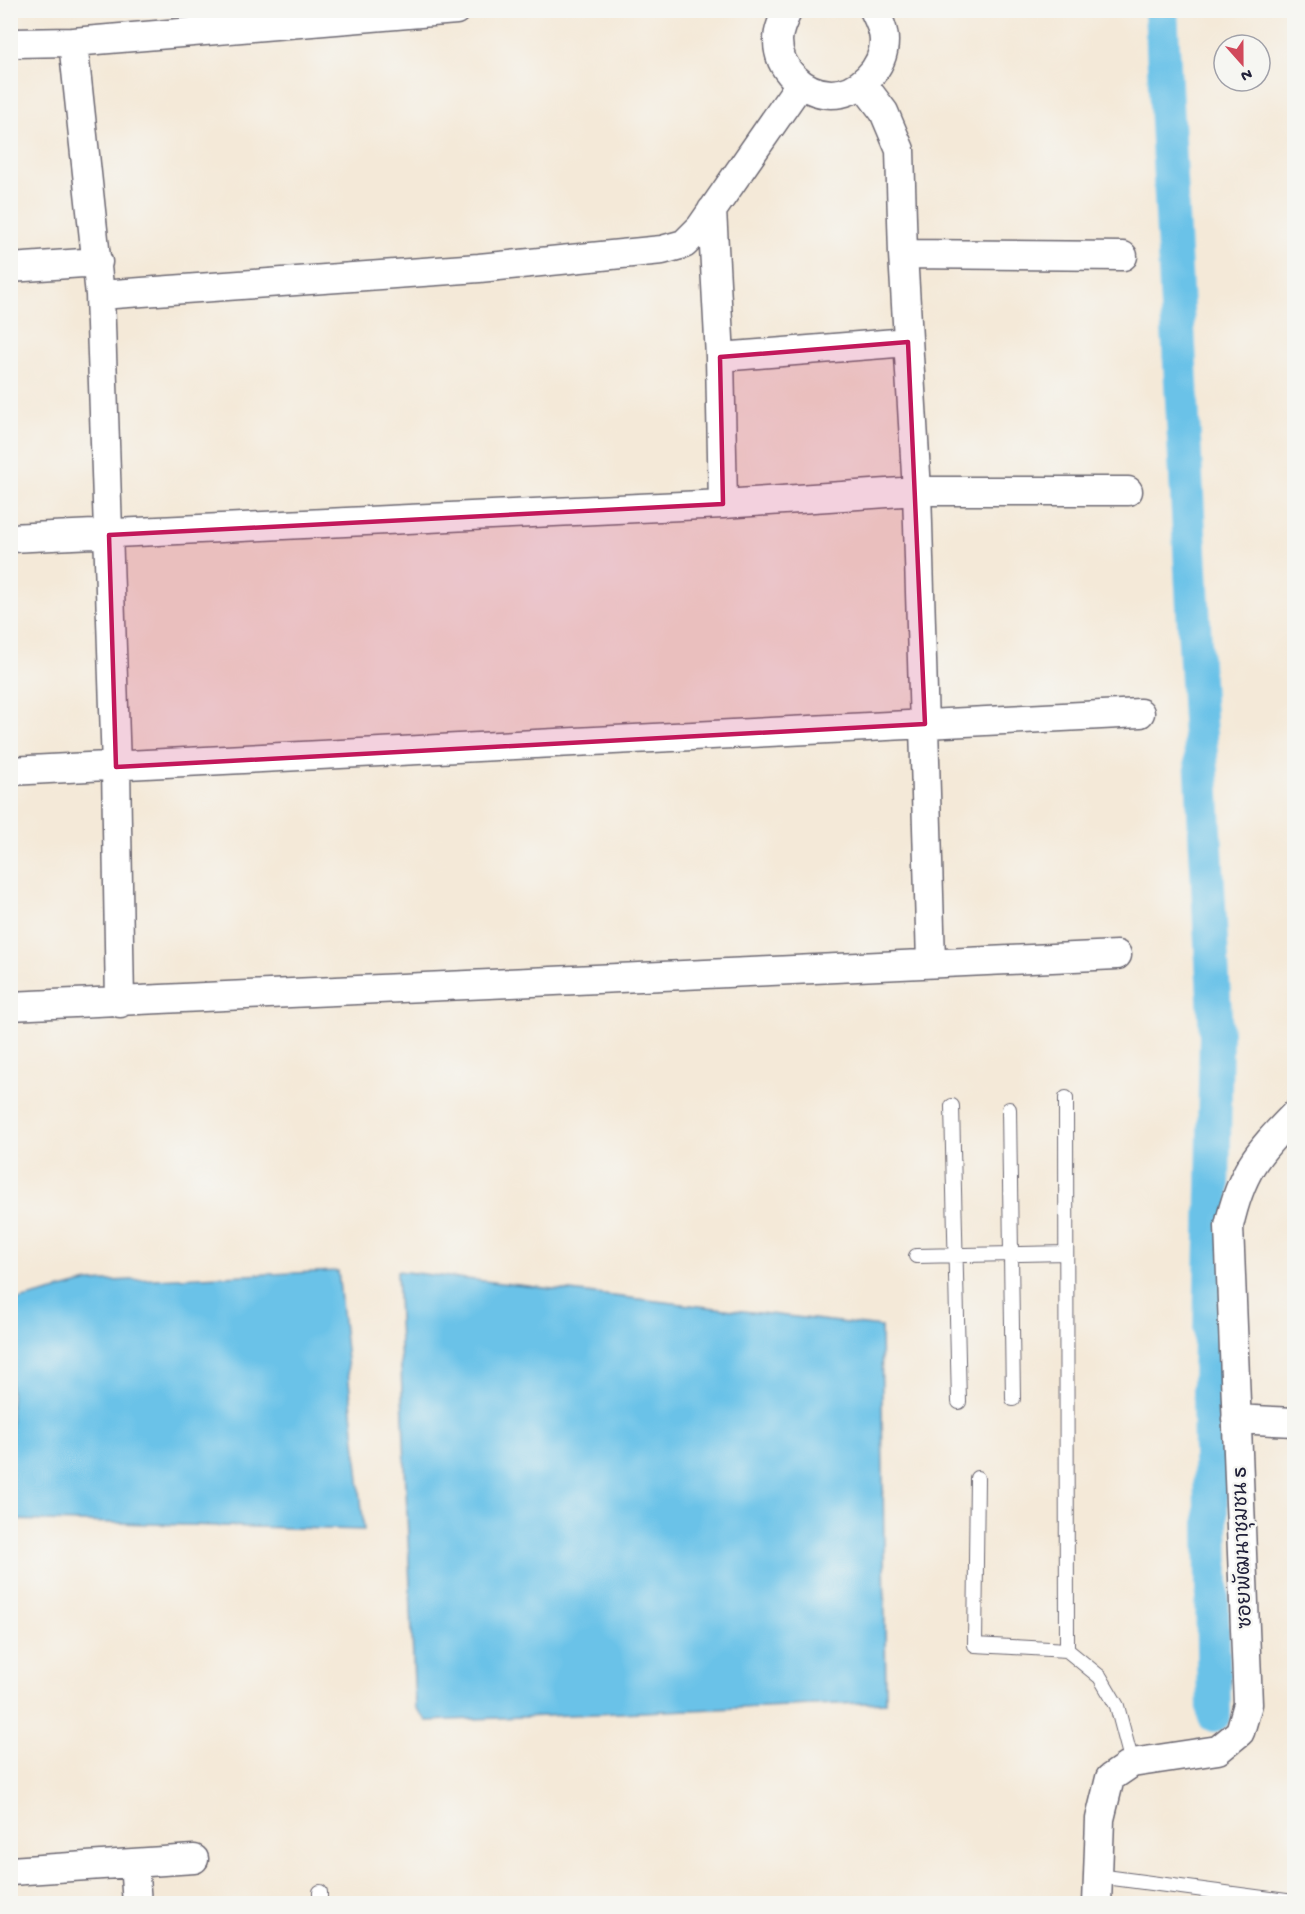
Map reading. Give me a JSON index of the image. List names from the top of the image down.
{
  "streets": {
    "street": ["ซอยพัฒนาชุมชน 5"]
  },
  "north": "bottom"
}
